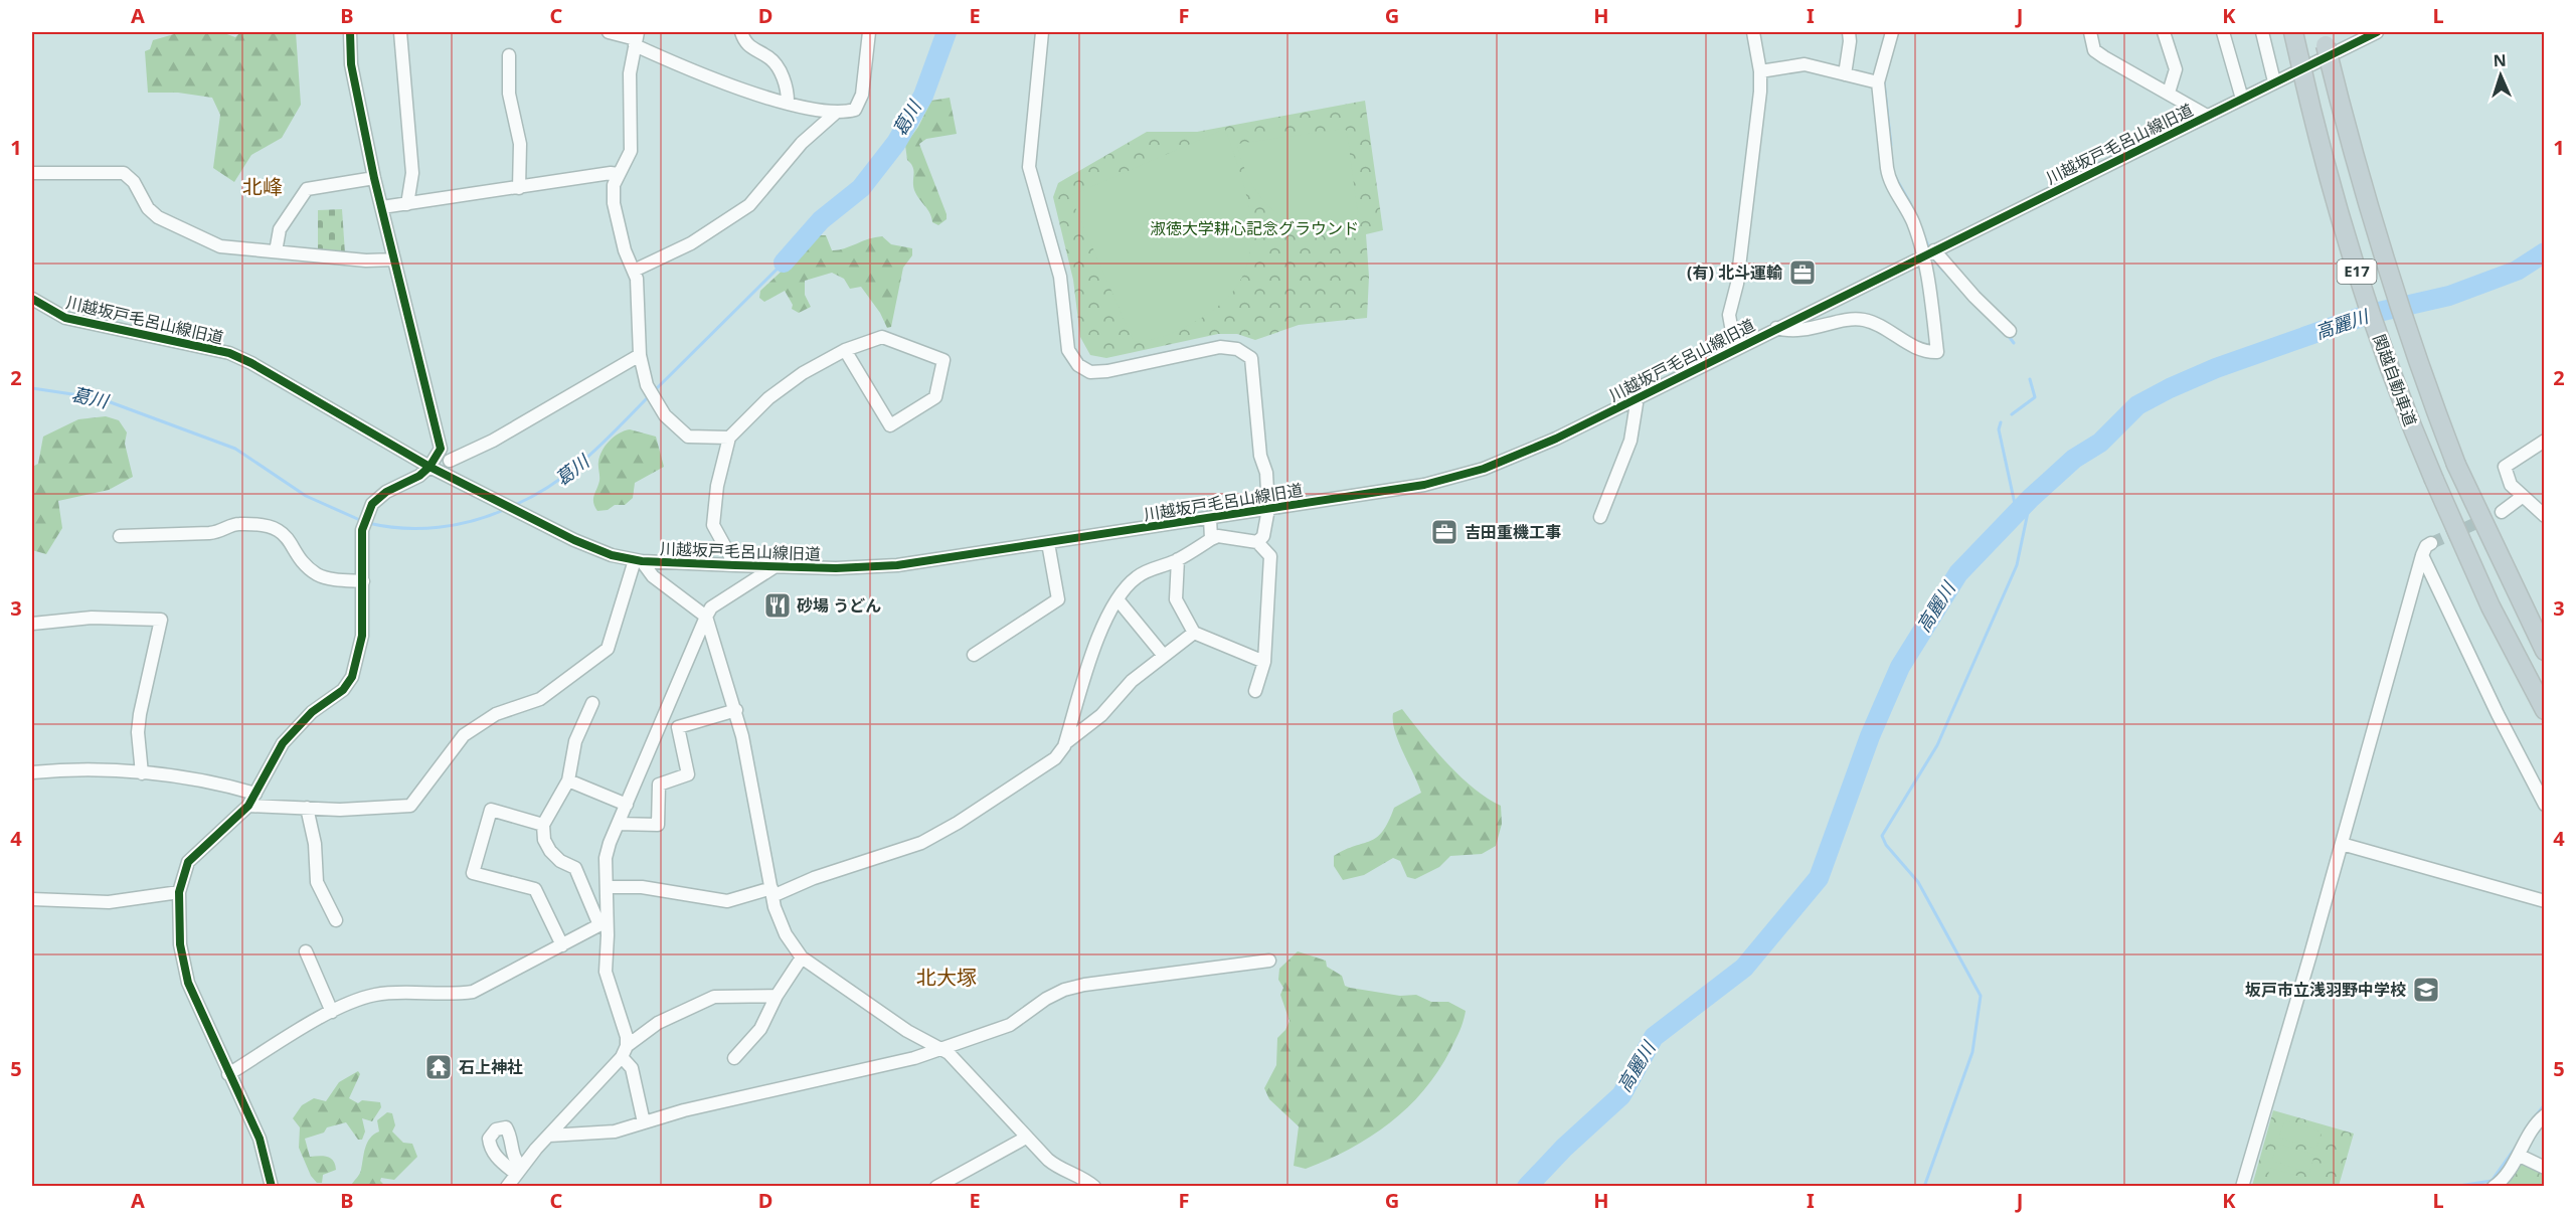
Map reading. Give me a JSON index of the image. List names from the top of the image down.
{
  "streets": {
    "highway": ["E17", "関越自動車道"],
    "street": ["川越坂戸毛呂山線旧道"]
  },
  "districts": ["北峰", "北大塚"],
  "water": ["葛川", "高麗川"],
  "parks": ["淑徳大学耕心記念グラウンド"],
  "places": {
    "office": ["(有) 北斗運輸", "吉田重機工事"],
    "restaurant": ["砂場 うどん"],
    "school or university": ["坂戸市立浅羽野中学校"],
    "temple": ["石上神社"]
  },
  "north": "top",
  "grid": {
    "columns": [
      "A",
      "B",
      "C",
      "D",
      "E",
      "F",
      "G",
      "H",
      "I",
      "J",
      "K",
      "L"
    ],
    "rows": [
      "1",
      "2",
      "3",
      "4",
      "5"
    ]
  }
}
